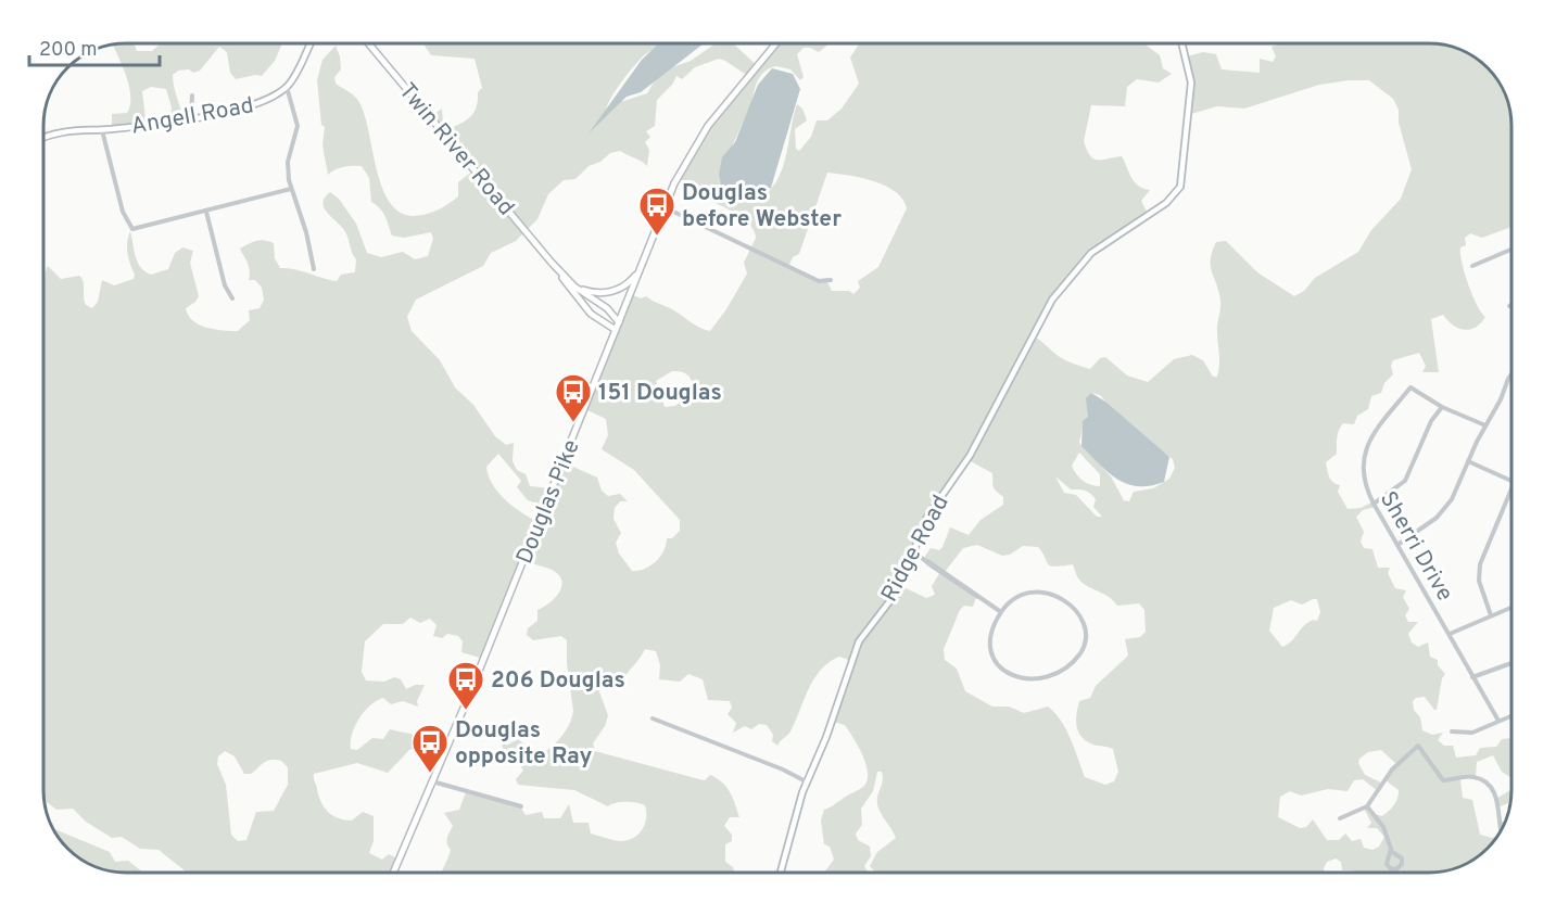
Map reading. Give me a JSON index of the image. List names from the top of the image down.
{
  "streets": {
    "main road": ["Twin River Road", "Douglas Pike"],
    "street": ["Angell Road", "Sherri Drive", "Ridge Road"]
  },
  "crossings": [
    ["Twin River Road", "Douglas Pike"]
  ],
  "places": {
    "bus stop": [
      "Douglas before Webster",
      "151 Douglas",
      "206 Douglas",
      "Douglas opposite Ray"
    ]
  },
  "scale_bar": "200 m"
}
